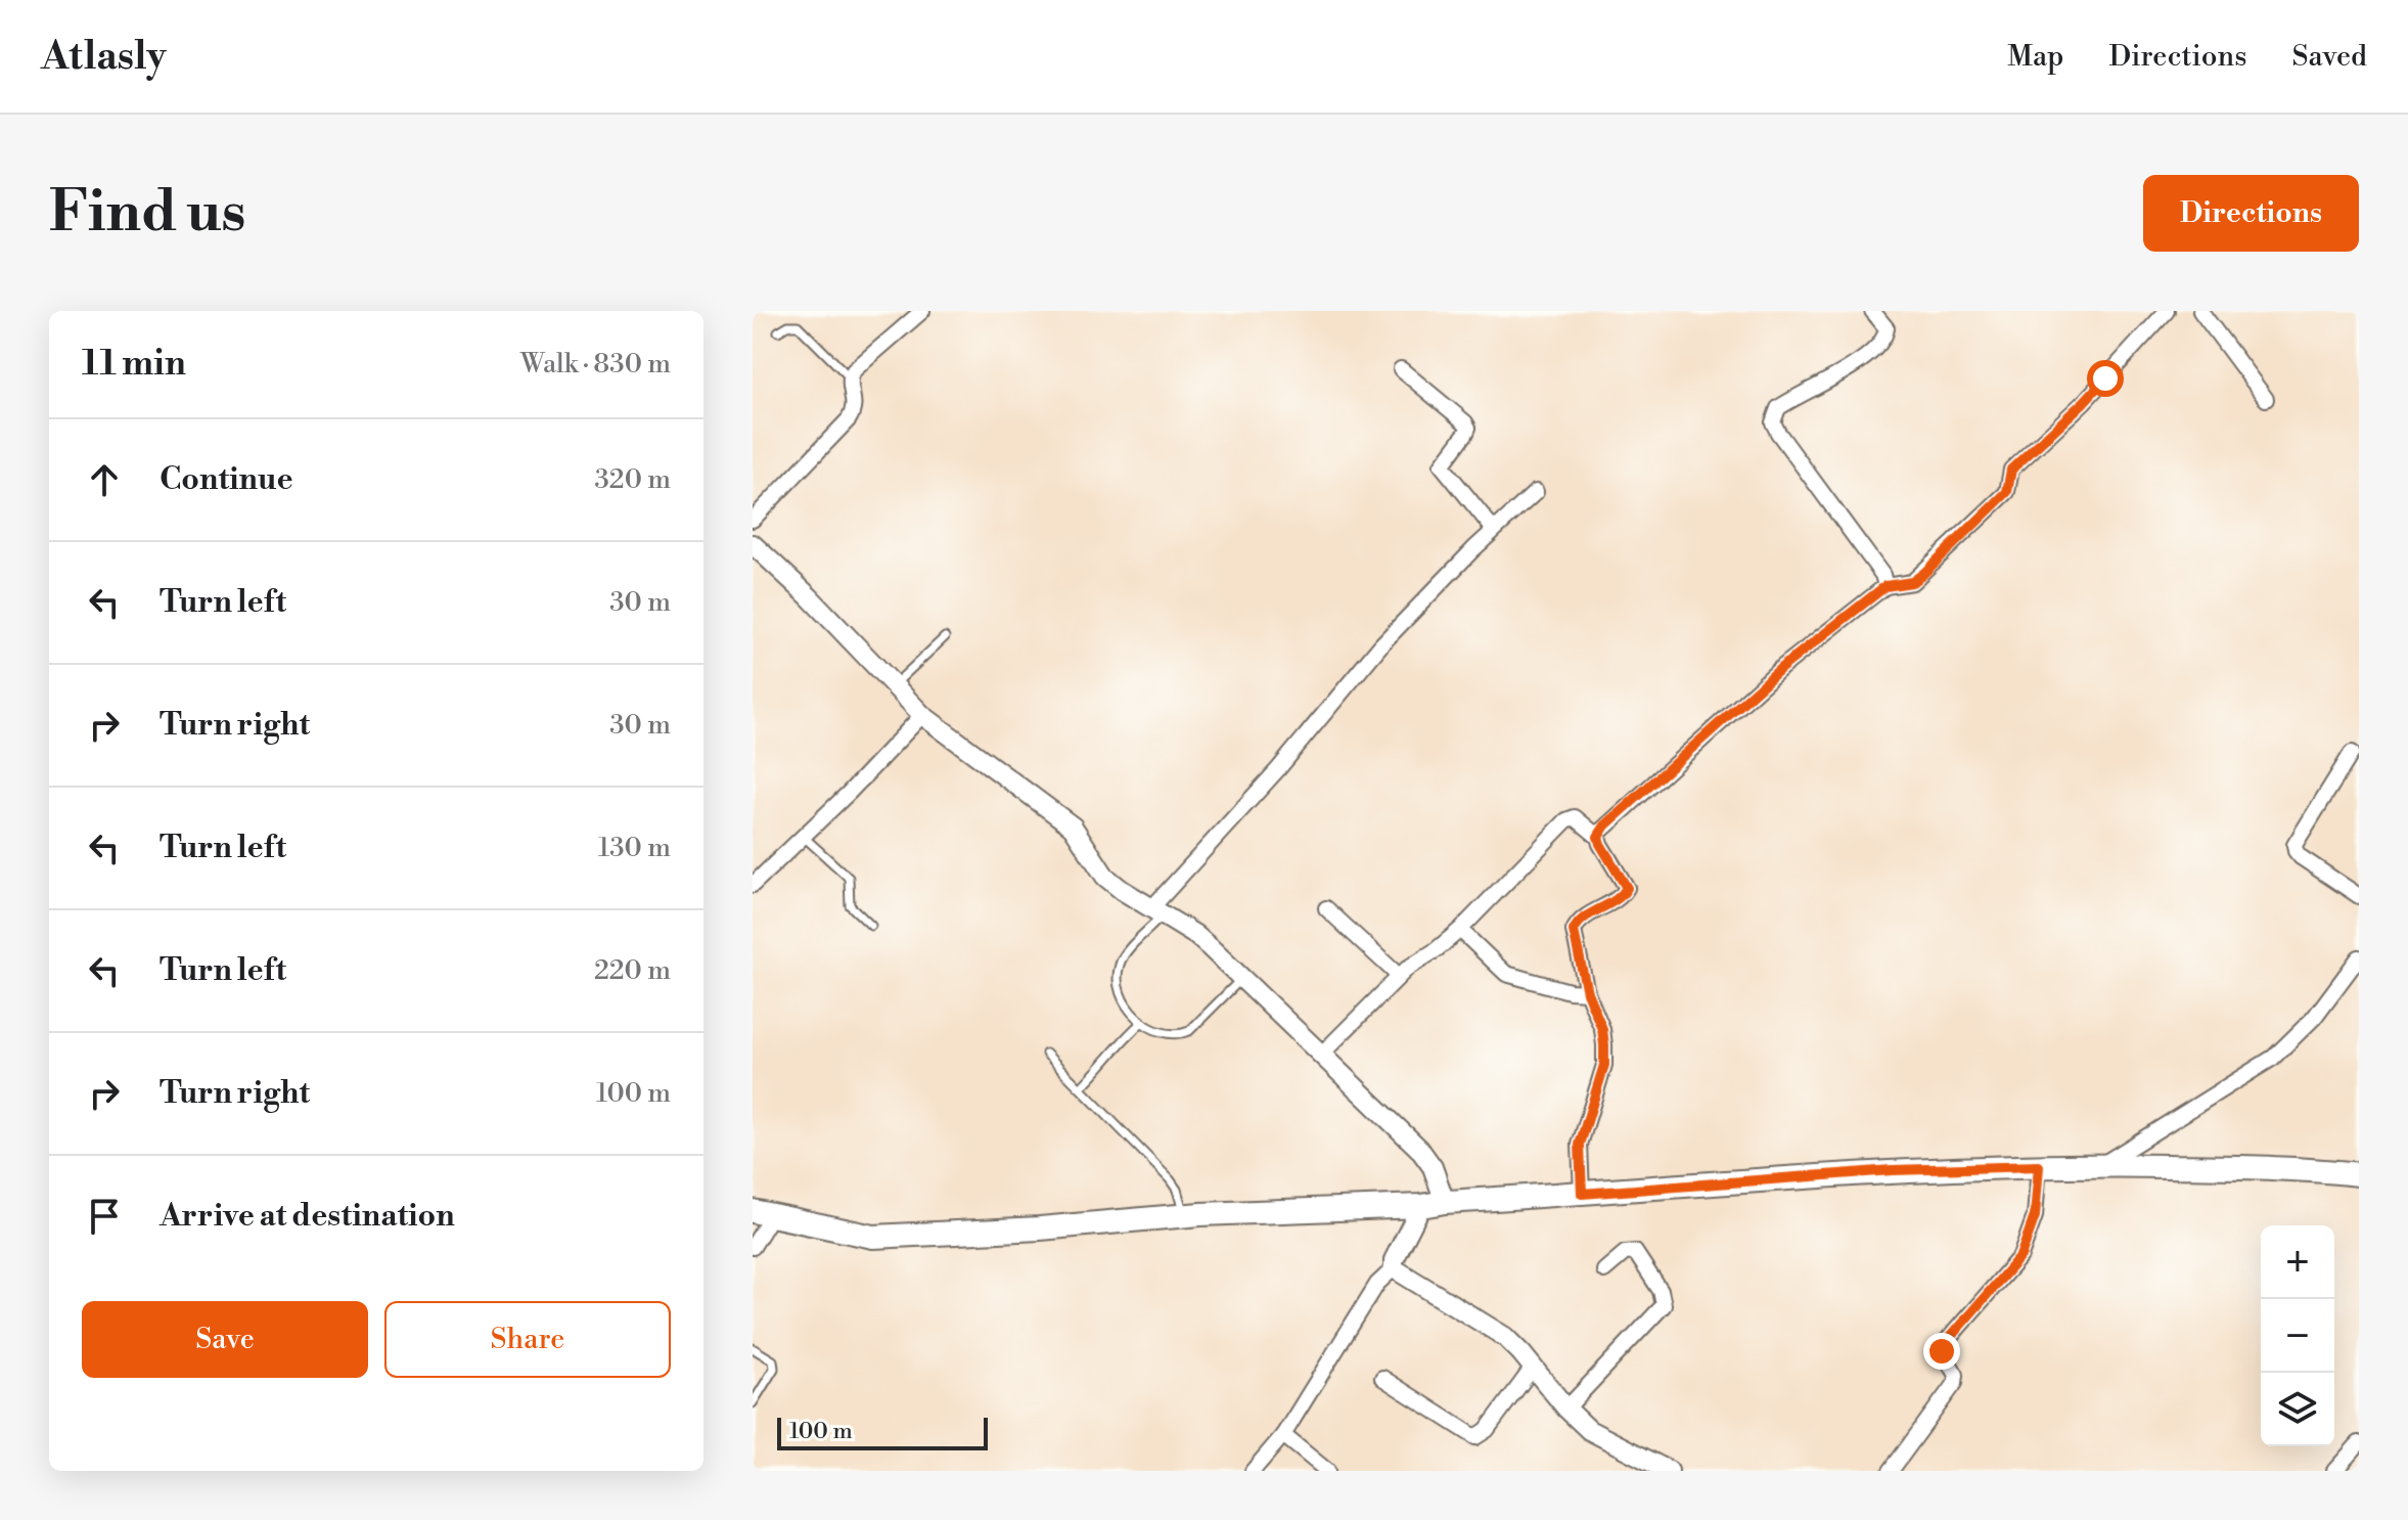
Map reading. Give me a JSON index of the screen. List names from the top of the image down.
{
  "scale_bar": "100 m",
  "page": {
    "header": "Atlasly",
    "nav": ["Map", "Directions", "Saved"],
    "buttons": [
      "Directions",
      ["Save", "Share"]
    ],
    "title": "Find us",
    "heading": ["11 min", "Walk · 830 m"],
    "list": [
      ["Continue", "320 m"],
      ["Turn left", "30 m"],
      ["Turn right", "30 m"],
      ["Turn left", "130 m"],
      ["Turn left", "220 m"],
      ["Turn right", "100 m"],
      "Arrive at destination"
    ],
    "map_buttons": ["+", "−"],
    "scale": "100 m"
  }
}
